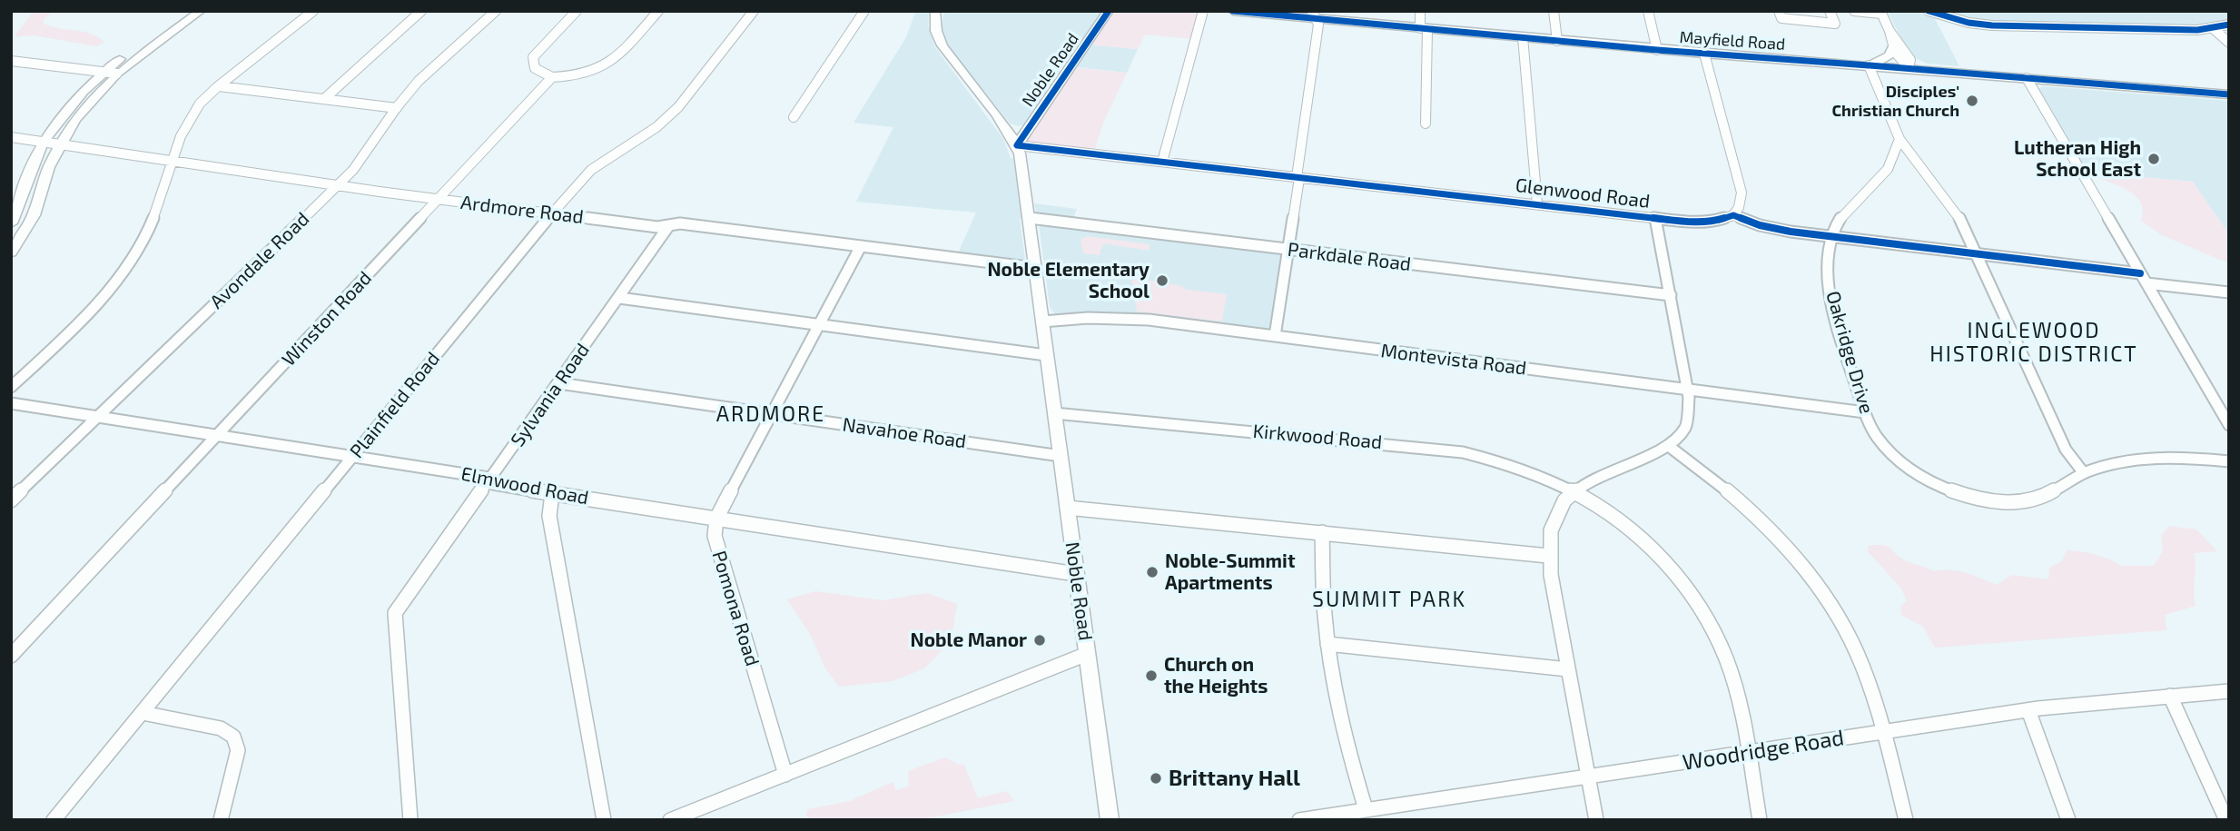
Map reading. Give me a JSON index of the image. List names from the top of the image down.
{
  "streets": {
    "main road": ["Mayfield Road"],
    "street": [
      "Noble Road",
      "Glenwood Road",
      "Ardmore Road",
      "Parkdale Road",
      "Avondale Road",
      "Winston Road",
      "Oakridge Drive",
      "Montevista Road",
      "Sylvania Road",
      "Plainfield Road",
      "Navahoe Road",
      "Kirkwood Road",
      "Elmwood Road",
      "Pomona Road",
      "Woodridge Road"
    ]
  },
  "crossings": [
    ["Noble Road", "Glenwood Road"],
    ["Noble Road", "Ardmore Road"],
    ["Noble Road", "Parkdale Road"],
    ["Noble Road", "Montevista Road"],
    ["Noble Road", "Navahoe Road"],
    ["Noble Road", "Kirkwood Road"],
    ["Noble Road", "Elmwood Road"],
    ["Ardmore Road", "Avondale Road"],
    ["Ardmore Road", "Winston Road"],
    ["Ardmore Road", "Sylvania Road"],
    ["Ardmore Road", "Plainfield Road"],
    ["Avondale Road", "Elmwood Road"],
    ["Winston Road", "Elmwood Road"],
    ["Oakridge Drive", "Montevista Road"],
    ["Sylvania Road", "Navahoe Road"],
    ["Sylvania Road", "Elmwood Road"],
    ["Plainfield Road", "Elmwood Road"],
    ["Kirkwood Road", "Woodridge Road"],
    ["Elmwood Road", "Pomona Road"]
  ],
  "districts": ["INGLEWOOD HISTORIC DISTRICT", "ARDMORE", "SUMMIT PARK"],
  "places": [
    "Disciples' Christian Church",
    "Lutheran High School East",
    "Noble Elementary School",
    "Noble-Summit Apartments",
    "Noble Manor",
    "Church on the Heights",
    "Brittany Hall"
  ]
}
